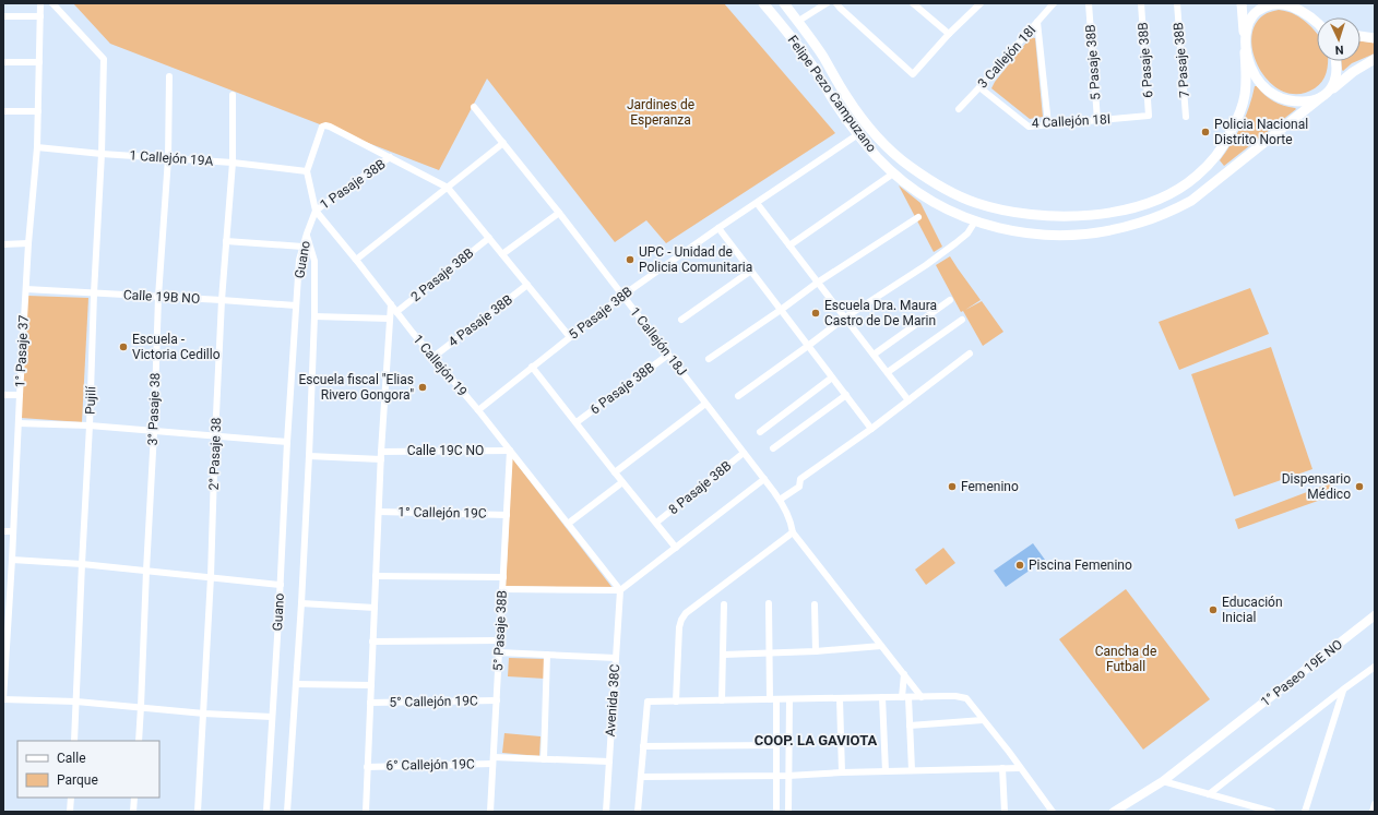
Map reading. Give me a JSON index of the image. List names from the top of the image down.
{
  "streets": {
    "main road": ["Felipe Pezo Campuzano"],
    "street": [
      "3 Callejón 18I",
      "6 Pasaje 38B",
      "7 Pasaje 38B",
      "5 Pasaje 38B",
      "4 Callejón 18I",
      "1 Callejón 19A",
      "1 Pasaje 38B",
      "Guano",
      "2 Pasaje 38B",
      "Calle 19B NO",
      "4 Pasaje 38B",
      "1 Callejón 18J",
      "1° Pasaje 37",
      "1 Callejón 19",
      "Pujilí",
      "3° Pasaje 38",
      "Calle 19C NO",
      "2° Pasaje 38",
      "8 Pasaje 38B",
      "1° Callejón 19C",
      "5° Pasaje 38B",
      "1° Paseo 19E NO",
      "Avenida 38C",
      "5° Callejón 19C",
      "6° Callejón 19C"
    ]
  },
  "crossings": [
    ["3 Callejón 18I", "4 Callejón 18I"],
    ["6 Pasaje 38B", "4 Callejón 18I"],
    ["6 Pasaje 38B", "1 Callejón 18J"],
    ["5 Pasaje 38B", "Felipe Pezo Campuzano"],
    ["5 Pasaje 38B", "4 Callejón 18I"],
    ["5 Pasaje 38B", "1 Callejón 18J"],
    ["5 Pasaje 38B", "1 Callejón 19"],
    ["1 Callejón 19A", "1° Pasaje 37"],
    ["1 Callejón 19A", "1 Callejón 19"],
    ["1 Callejón 19A", "Pujilí"],
    ["1 Callejón 19A", "3° Pasaje 38"],
    ["1 Callejón 19A", "2° Pasaje 38"],
    ["1 Pasaje 38B", "1 Callejón 19"],
    ["Guano", "Calle 19B NO"],
    ["2 Pasaje 38B", "1 Callejón 19"],
    ["Calle 19B NO", "1° Pasaje 37"],
    ["Calle 19B NO", "Pujilí"],
    ["Calle 19B NO", "3° Pasaje 38"],
    ["Calle 19B NO", "2° Pasaje 38"],
    ["4 Pasaje 38B", "1 Callejón 19"],
    ["1 Callejón 18J", "8 Pasaje 38B"],
    ["1 Callejón 19", "Calle 19C NO"],
    ["1 Callejón 19", "5° Pasaje 38B"],
    ["1 Callejón 19", "Avenida 38C"],
    ["Calle 19C NO", "5° Pasaje 38B"],
    ["1° Callejón 19C", "5° Pasaje 38B"],
    ["5° Pasaje 38B", "5° Callejón 19C"],
    ["5° Pasaje 38B", "6° Callejón 19C"],
    ["Avenida 38C", "6° Callejón 19C"]
  ],
  "districts": ["COOP. LA GAVIOTA"],
  "parks": ["Jardines de Esperanza", "Cancha de Futball"],
  "places": [
    "Policia Nacional Distrito Norte",
    "UPC - Unidad de Policia Comunitaria",
    "Escuela Dra. Maura Castro de De Marin",
    "Escuela - Victoria Cedillo",
    "Escuela fiscal \"Elias Rivero Gongora\"",
    "Femenino",
    "Dispensario Médico",
    "Piscina Femenino",
    "Educación Inicial"
  ],
  "legend": ["Calle", "Parque"],
  "north": "bottom"
}
